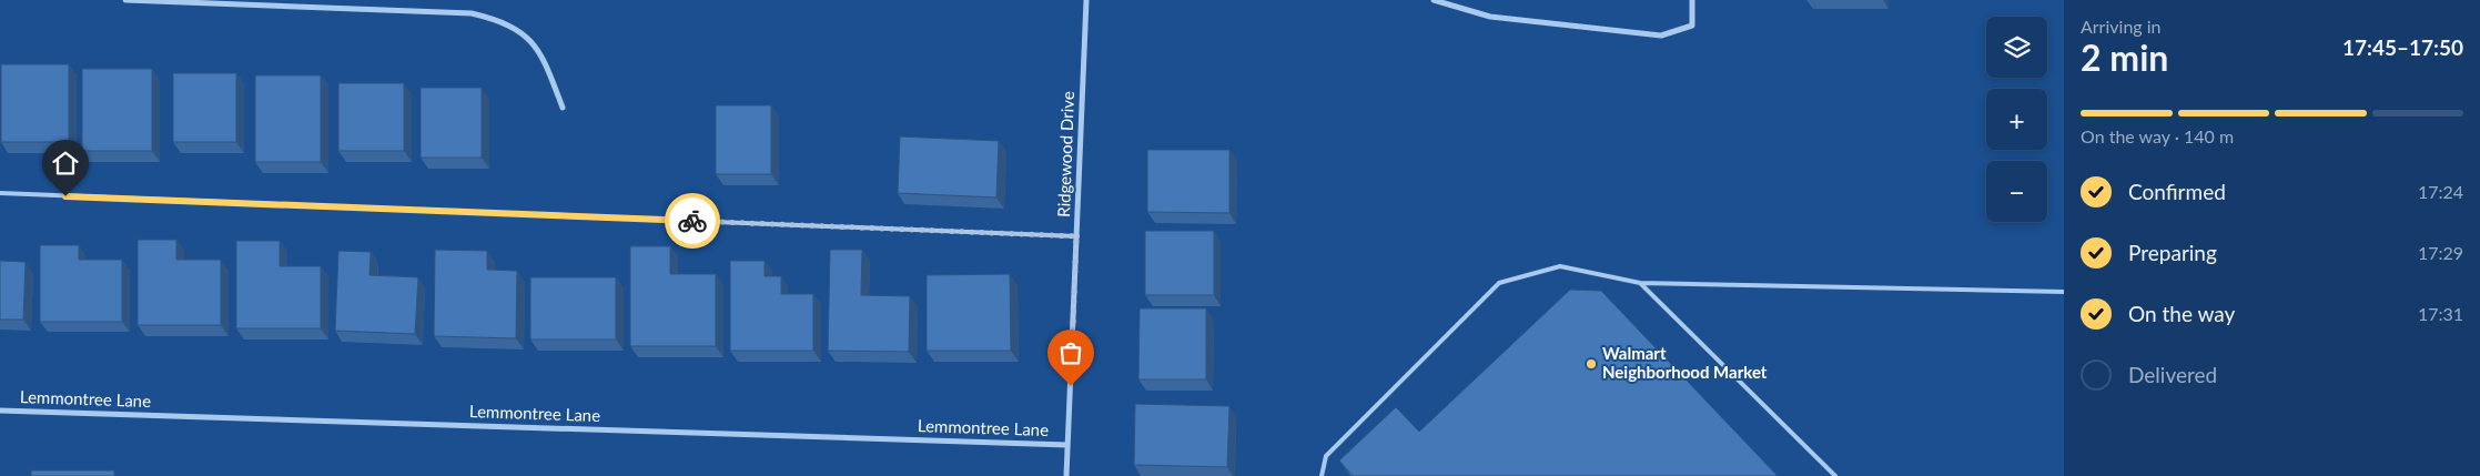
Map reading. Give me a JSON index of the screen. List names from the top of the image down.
{
  "streets": {
    "street": ["Ridgewood Drive", "Lemmontree Lane"]
  },
  "crossings": [
    ["Ridgewood Drive", "Lemmontree Lane"]
  ],
  "places": ["Walmart Neighborhood Market"],
  "page": {
    "heading": ["2 min", "Arriving in", "17:45–17:50"],
    "map_buttons": ["+", "−"],
    "bar": "On the way · 140 m",
    "list": [
      ["Confirmed", "17:24"],
      ["Preparing", "17:29"],
      ["On the way", "17:31"],
      "Delivered"
    ]
  }
}
